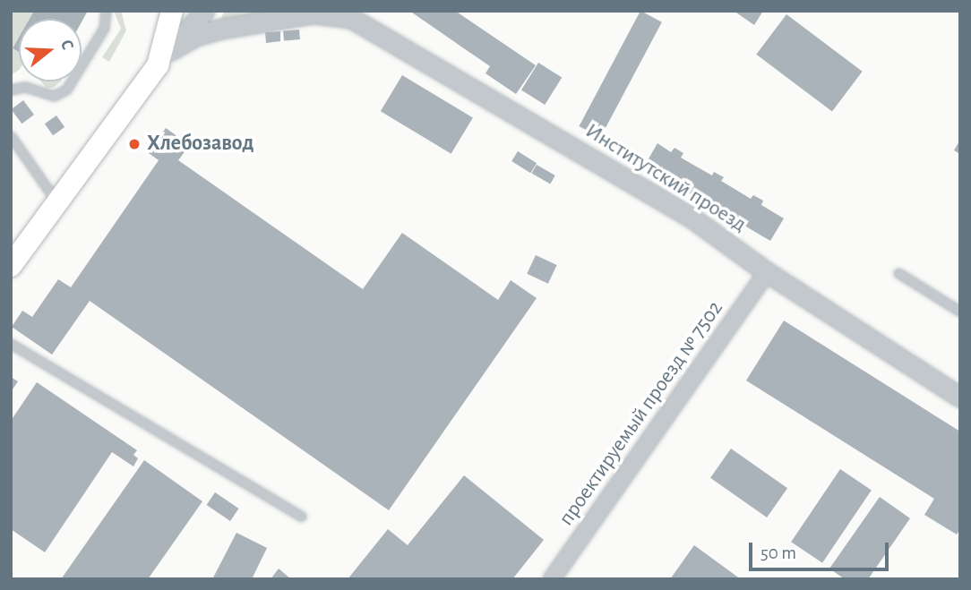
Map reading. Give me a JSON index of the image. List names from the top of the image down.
{
  "streets": {
    "street": ["Институтский проезд", "проектируемый проезд № 7502"]
  },
  "crossings": [
    ["Институтский проезд", "проектируемый проезд № 7502"]
  ],
  "places": ["Хлебозавод"],
  "scale_bar": "50 m",
  "north": "right"
}
